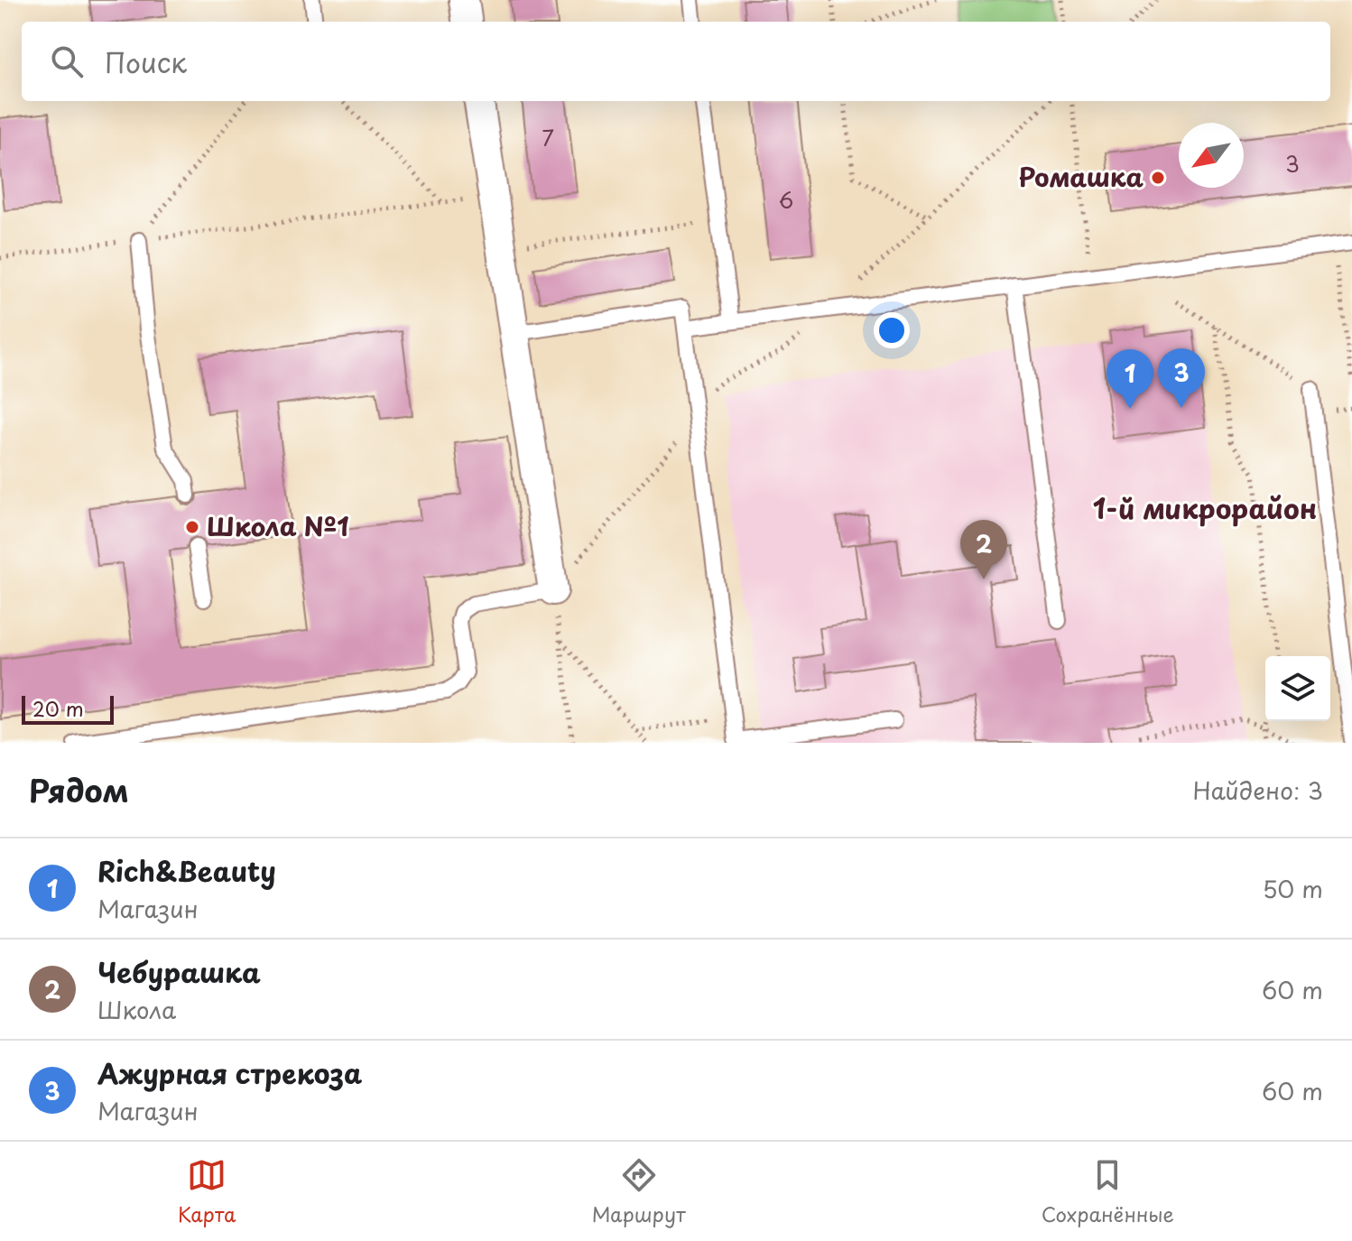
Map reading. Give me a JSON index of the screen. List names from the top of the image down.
{
  "districts": ["1-й микрорайон"],
  "places": ["Ромашка", "Школа №1"],
  "house_numbers": ["7", "3", "6"],
  "scale_bar": "20 m",
  "north": "bottom left",
  "page": {
    "search": "Поиск",
    "pins": ["3", "1", "2"],
    "scale": "20 m",
    "heading": ["Рядом", "Найдено: 3"],
    "list": [
      {
        "mark": "1",
        "name": "Rich&Beauty",
        "note": "Магазин",
        "value": "50 m"
      },
      {
        "mark": "2",
        "name": "Чебурашка",
        "note": "Школа",
        "value": "60 m"
      },
      {
        "mark": "3",
        "name": "Ажурная стрекоза",
        "note": "Магазин",
        "value": "60 m"
      }
    ],
    "nav": ["Карта", "Маршрут", "Сохранённые"]
  }
}
